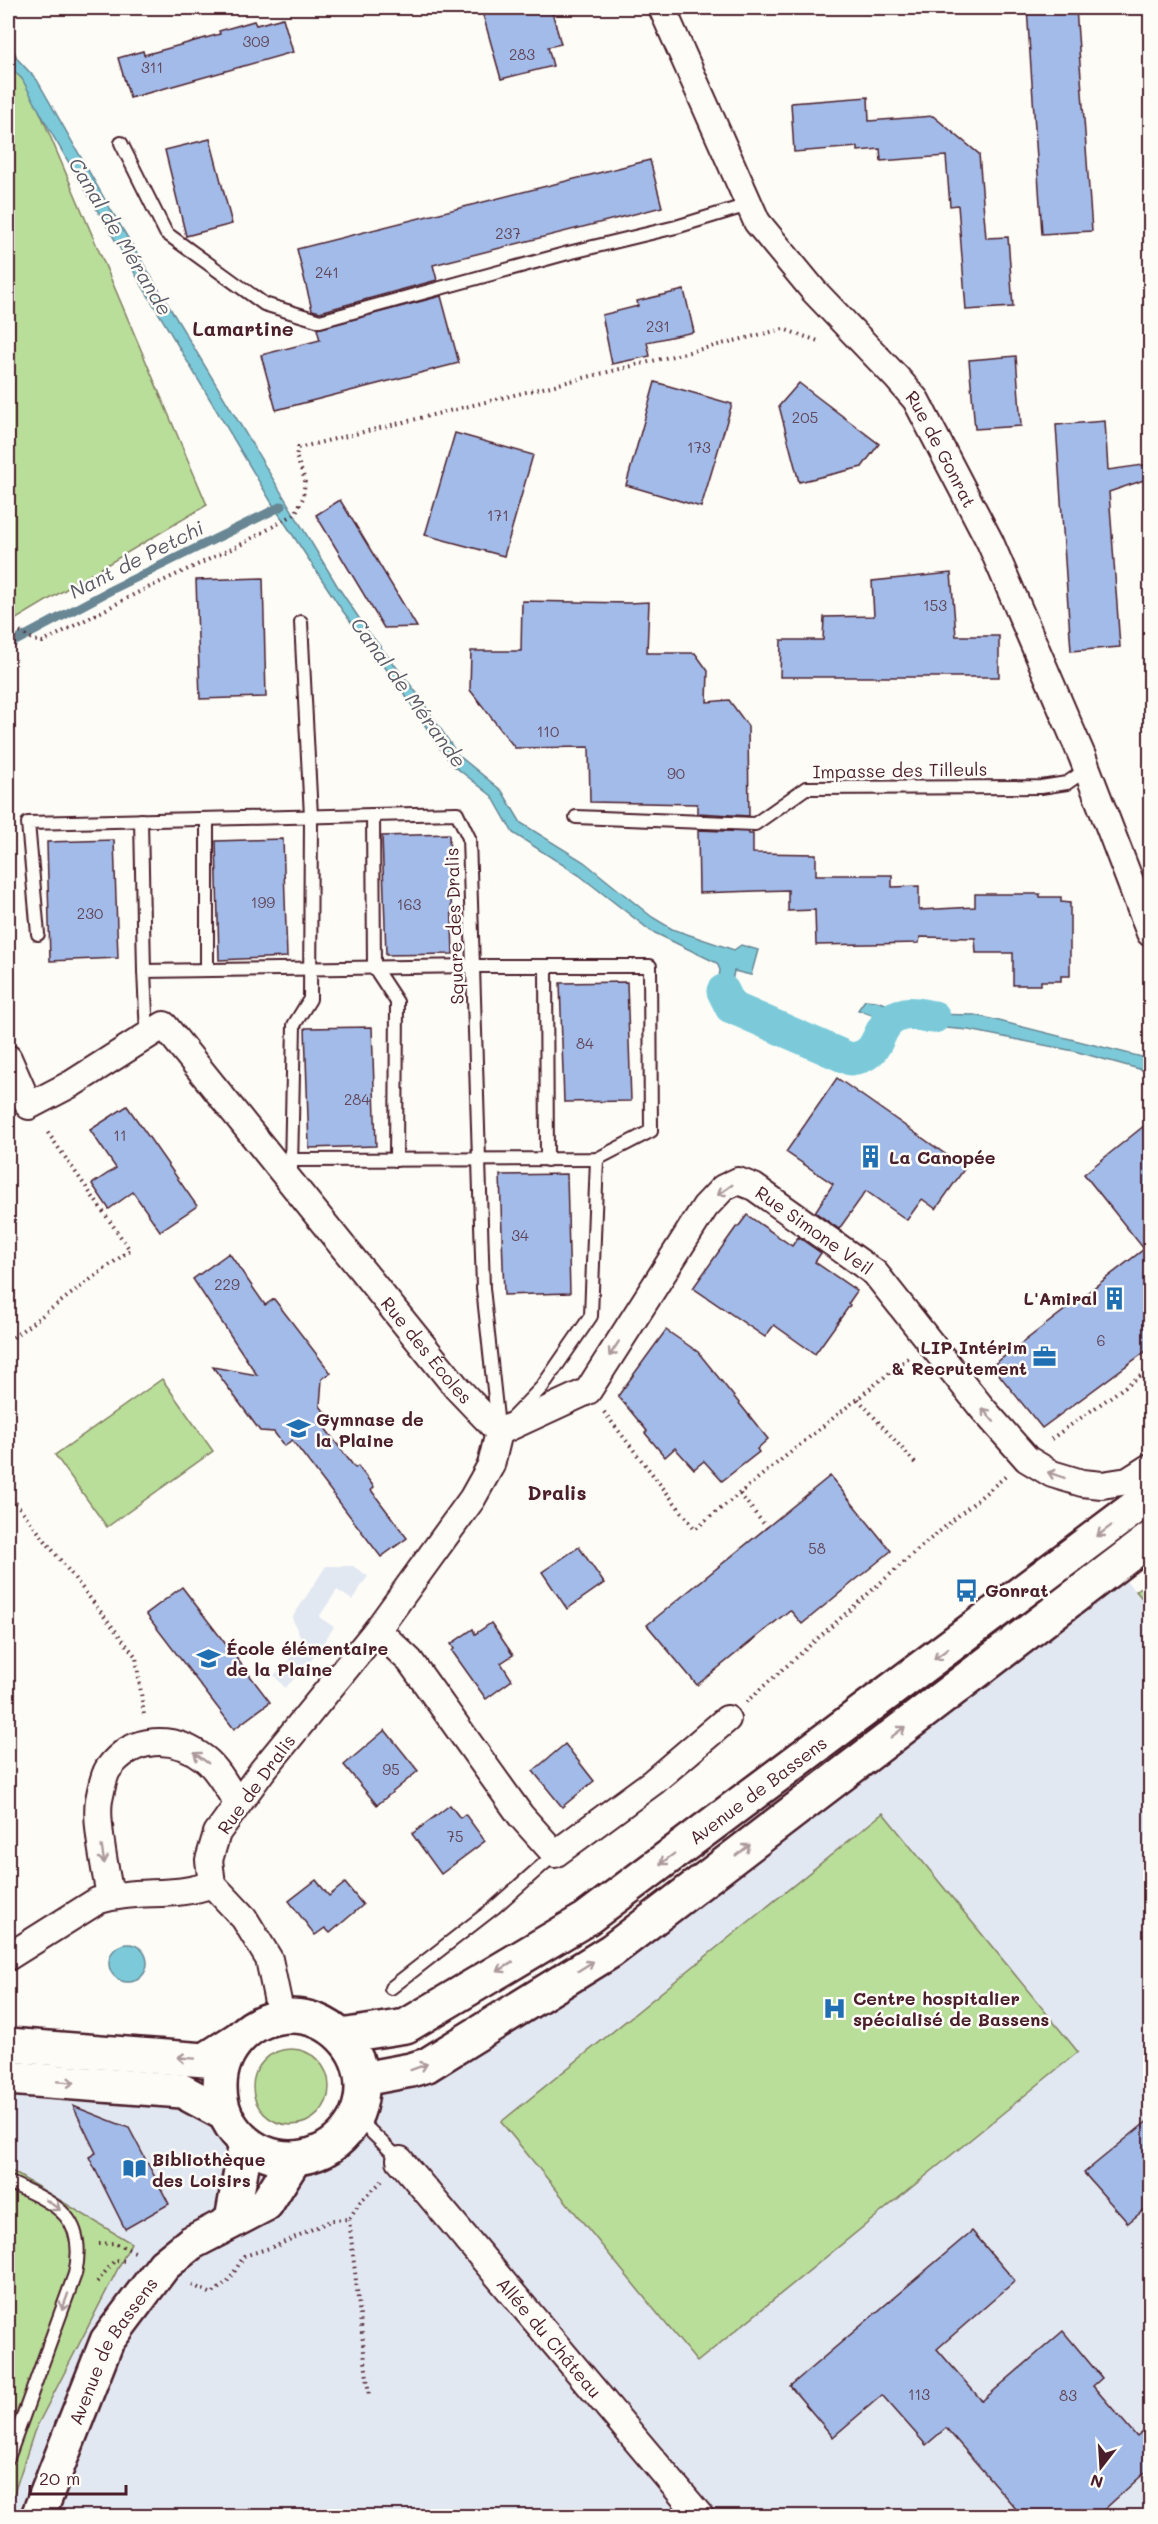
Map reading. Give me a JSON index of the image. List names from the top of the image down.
{
  "streets": {
    "main road": ["Avenue de Bassens"],
    "street": [
      "Rue de Gonrat",
      "Rue Simone Veil",
      "Rue des Écoles",
      "Rue de Dralis",
      "Allée du Château"
    ],
    "lane": ["Impasse des Tilleuls", "Square des Dralis"]
  },
  "crossings": [
    ["Rue de Gonrat", "Impasse des Tilleuls"],
    ["Square des Dralis", "Rue des Écoles"]
  ],
  "districts": ["Lamartine", "Dralis"],
  "water": ["Canal de Mérande", "Nant de Petchi"],
  "places": {
    "building": ["La Canopée", "L'Amiral"],
    "office": ["LIP Intérim & Recrutement"],
    "school or university": ["Gymnase de la Plaine", "École élémentaire de la Plaine"],
    "bus stop": ["Gonrat"],
    "hospital": ["Centre hospitalier spécialisé de Bassens"],
    "library": ["Bibliothèque des Loisirs"]
  },
  "house_numbers": [
    "309",
    "283",
    "311",
    "237",
    "241",
    "231",
    "205",
    "173",
    "171",
    "153",
    "110",
    "90",
    "199",
    "163",
    "230",
    "84",
    "284",
    "11",
    "34",
    "229",
    "6",
    "58",
    "95",
    "75",
    "113",
    "83"
  ],
  "scale_bar": "20 m",
  "north": "bottom"
}
